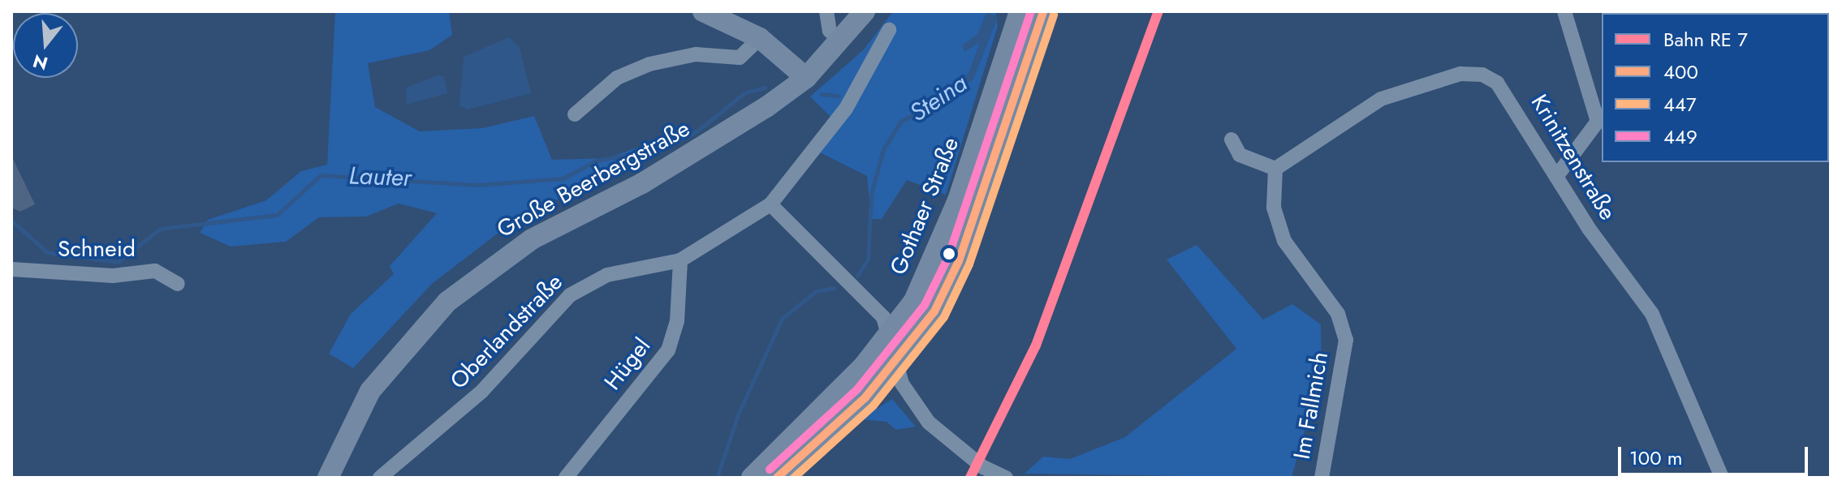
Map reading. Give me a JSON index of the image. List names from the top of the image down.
{
  "streets": {
    "main road": ["Große Beerbergstraße", "Gothaer Straße"],
    "street": [
      "Krinitzenstraße",
      "Schneid",
      "Oberlandstraße",
      "Hügel",
      "Im Fallmich"
    ]
  },
  "crossings": [
    ["Krinitzenstraße", "Im Fallmich"],
    ["Oberlandstraße", "Hügel"]
  ],
  "water": ["Steina", "Lauter"],
  "lines": ["transit line 400", "transit line 449", "transit line 447"],
  "legend": [
    "Bahn RE 7",
    "400",
    "447",
    "449"
  ],
  "scale_bar": "100 m",
  "north": "bottom"
}
